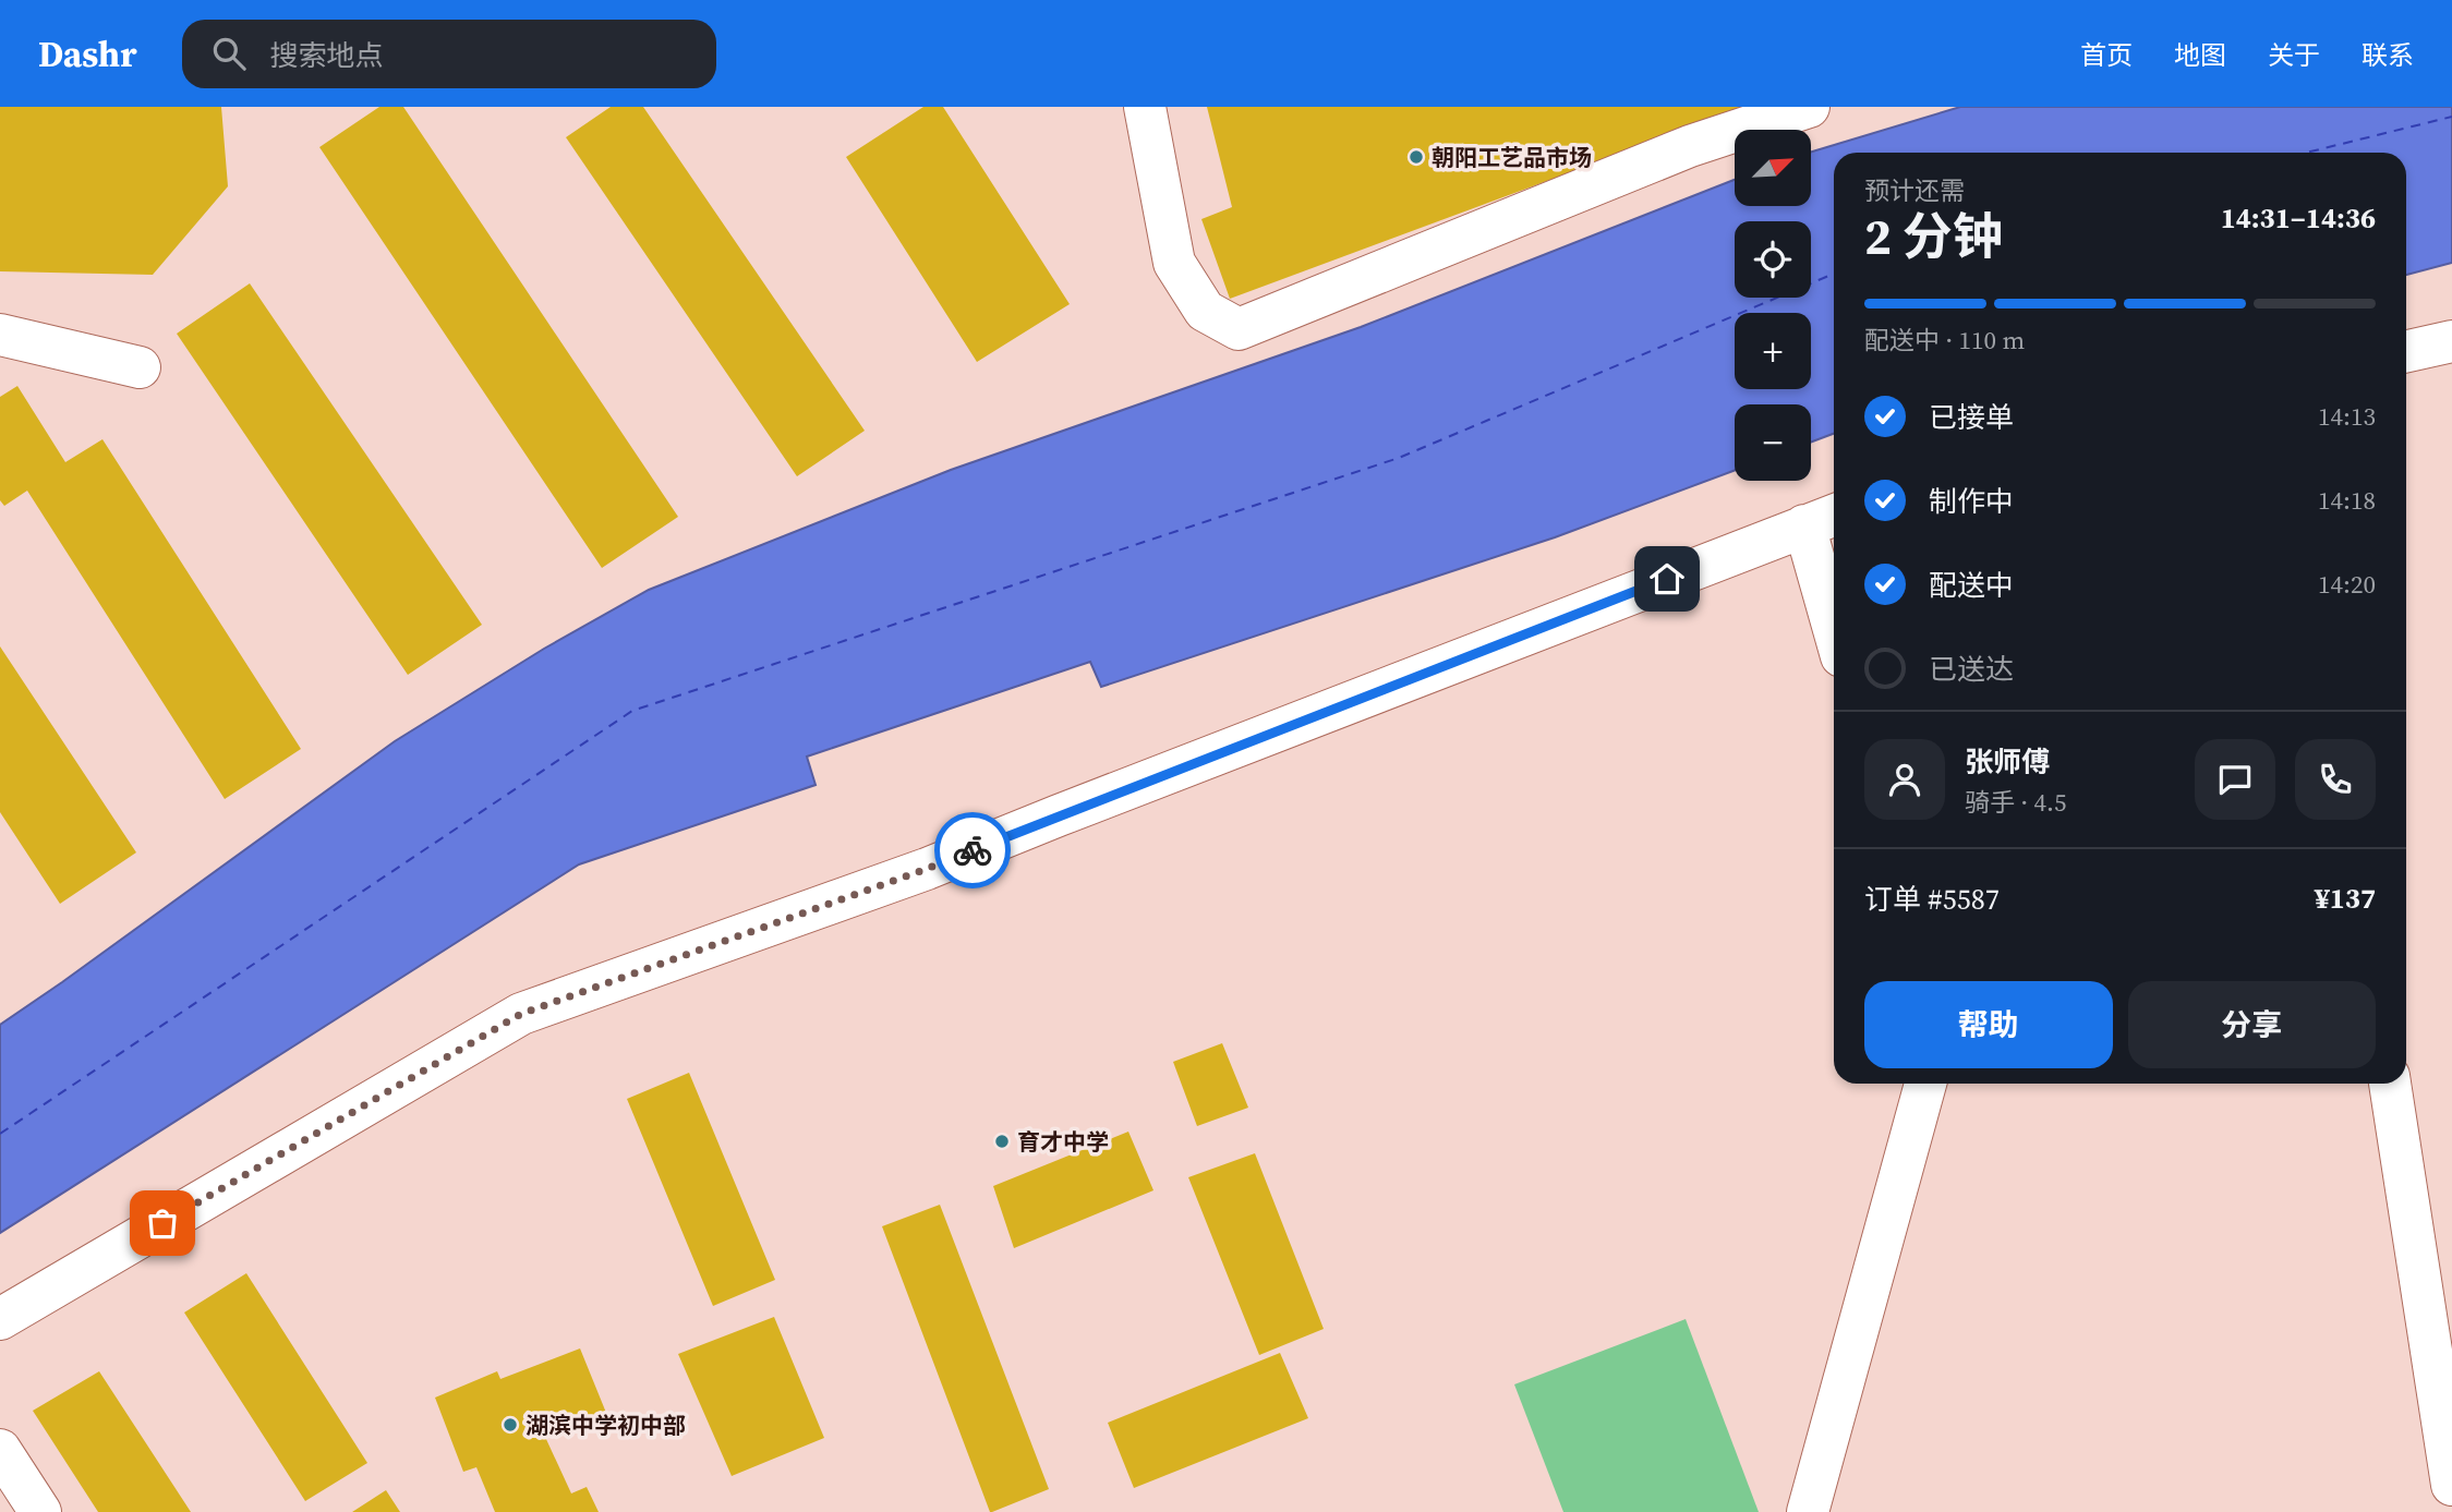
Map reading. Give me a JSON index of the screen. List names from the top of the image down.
{
  "places": ["朝阳工艺品市场", "育才中学", "湖滨中学初中部"],
  "north": "top right",
  "page": {
    "header": "Dashr",
    "search": "搜索地点",
    "nav": [
      "首页",
      "地图",
      "关于",
      "联系"
    ],
    "map_buttons": ["+", "−"],
    "heading": ["2 分钟", "预计还需", "14:31–14:36"],
    "panel": [
      "张师傅",
      "骑手 · 4.5",
      "订单 #5587",
      "¥137"
    ],
    "bar": "配送中 · 110 m",
    "list": [
      ["已接单", "14:13"],
      ["制作中", "14:18"],
      ["配送中", "14:20"],
      "已送达"
    ],
    "buttons": ["帮助", "分享"]
  }
}
